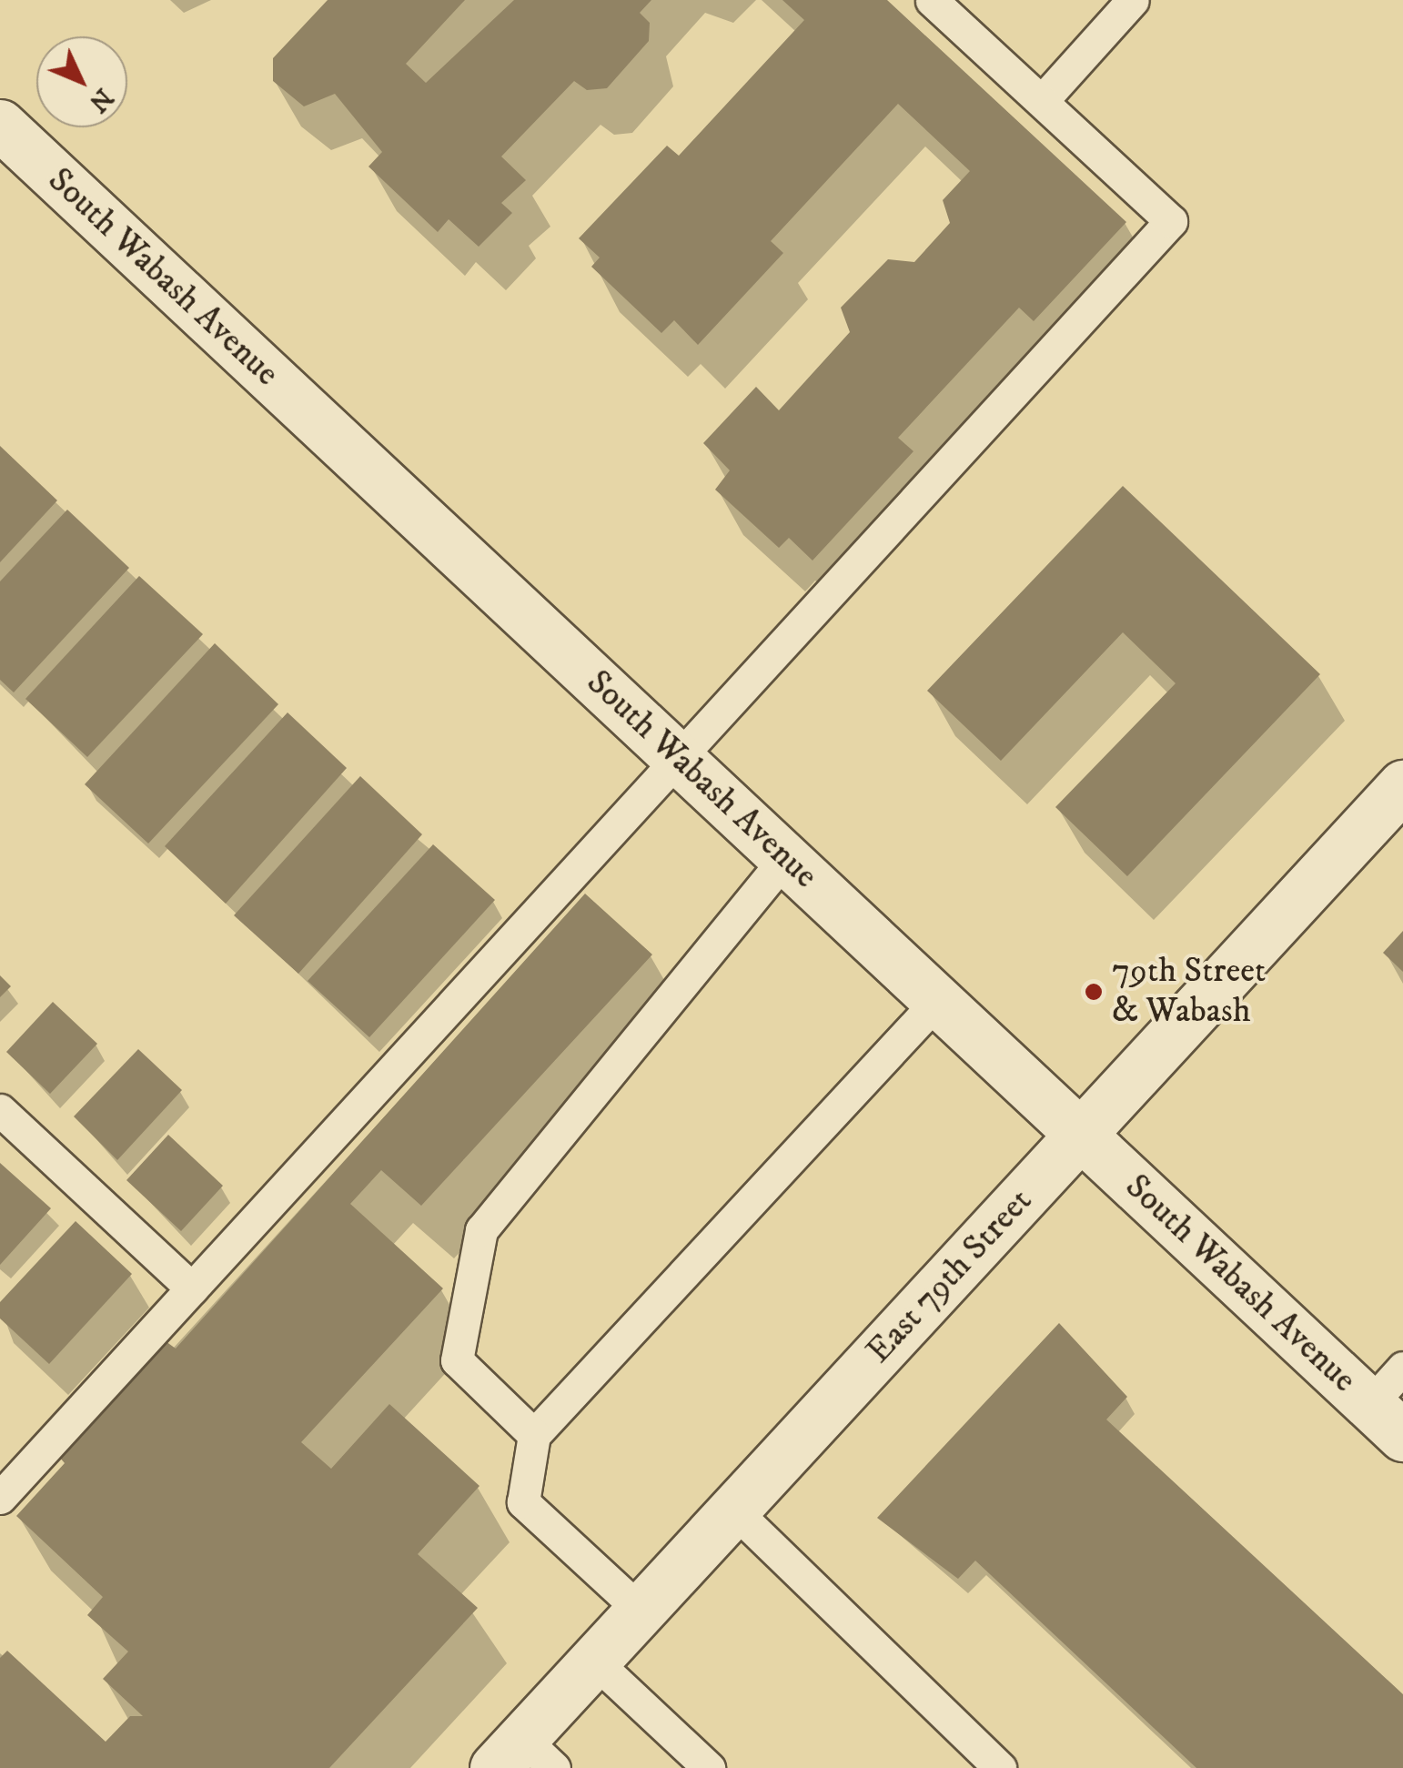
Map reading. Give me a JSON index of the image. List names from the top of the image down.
{
  "streets": {
    "street": ["South Wabash Avenue", "East 79th Street"]
  },
  "crossings": [
    ["South Wabash Avenue", "East 79th Street"]
  ],
  "places": ["79th Street & Wabash"],
  "north": "bottom right"
}
